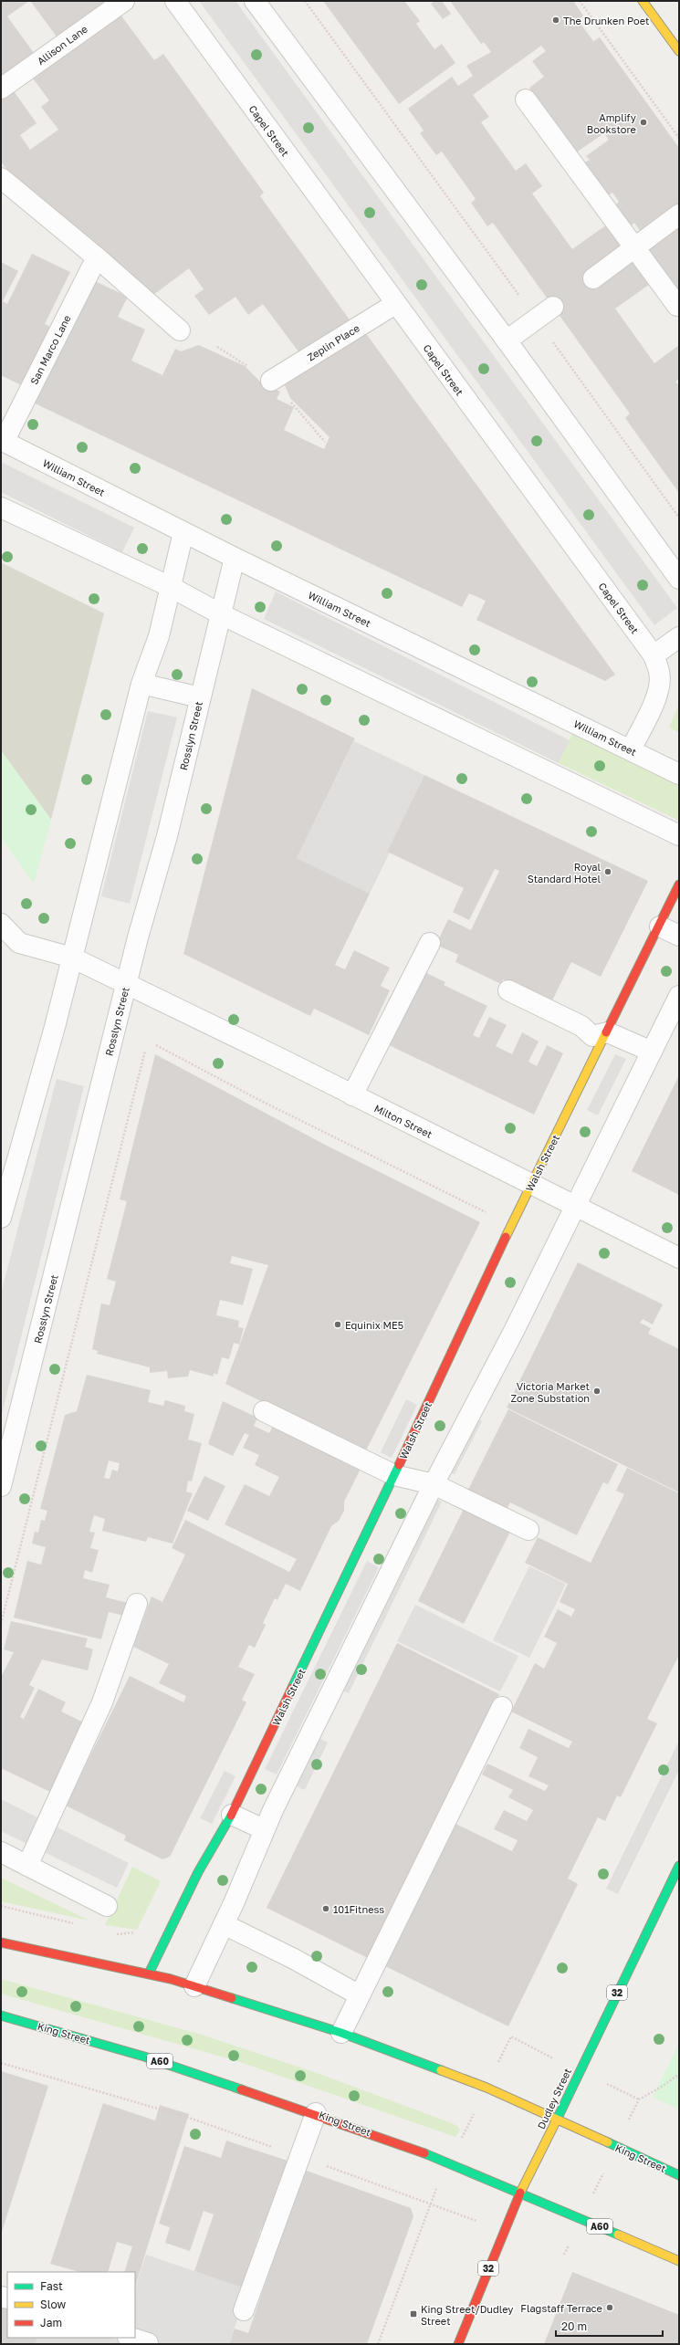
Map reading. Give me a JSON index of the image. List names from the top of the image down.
{
  "streets": {
    "main road": [
      "Walsh Street",
      "32",
      "King Street",
      "A60",
      "Dudley Street"
    ],
    "street": [
      "Allison Lane",
      "Capel Street",
      "Zeplin Place",
      "San Marco Lane",
      "William Street",
      "Rosslyn Street",
      "Milton Street"
    ]
  },
  "crossings": [
    ["Capel Street", "Zeplin Place"],
    ["Capel Street", "William Street"],
    ["San Marco Lane", "William Street"],
    ["William Street", "Rosslyn Street"],
    ["Rosslyn Street", "Milton Street"],
    ["Milton Street", "Walsh Street"],
    ["Walsh Street", "King Street"],
    ["King Street", "Dudley Street"]
  ],
  "places": {
    "other": [
      "The Drunken Poet",
      "Amplify Bookstore",
      "Royal Standard Hotel",
      "Equinix ME5",
      "Victoria Market Zone Substation",
      "101Fitness",
      "Flagstaff Terrace"
    ],
    "transit": ["King Street/Dudley Street"]
  },
  "legend": ["Fast", "Slow", "Jam"],
  "scale_bar": "20 m"
}
